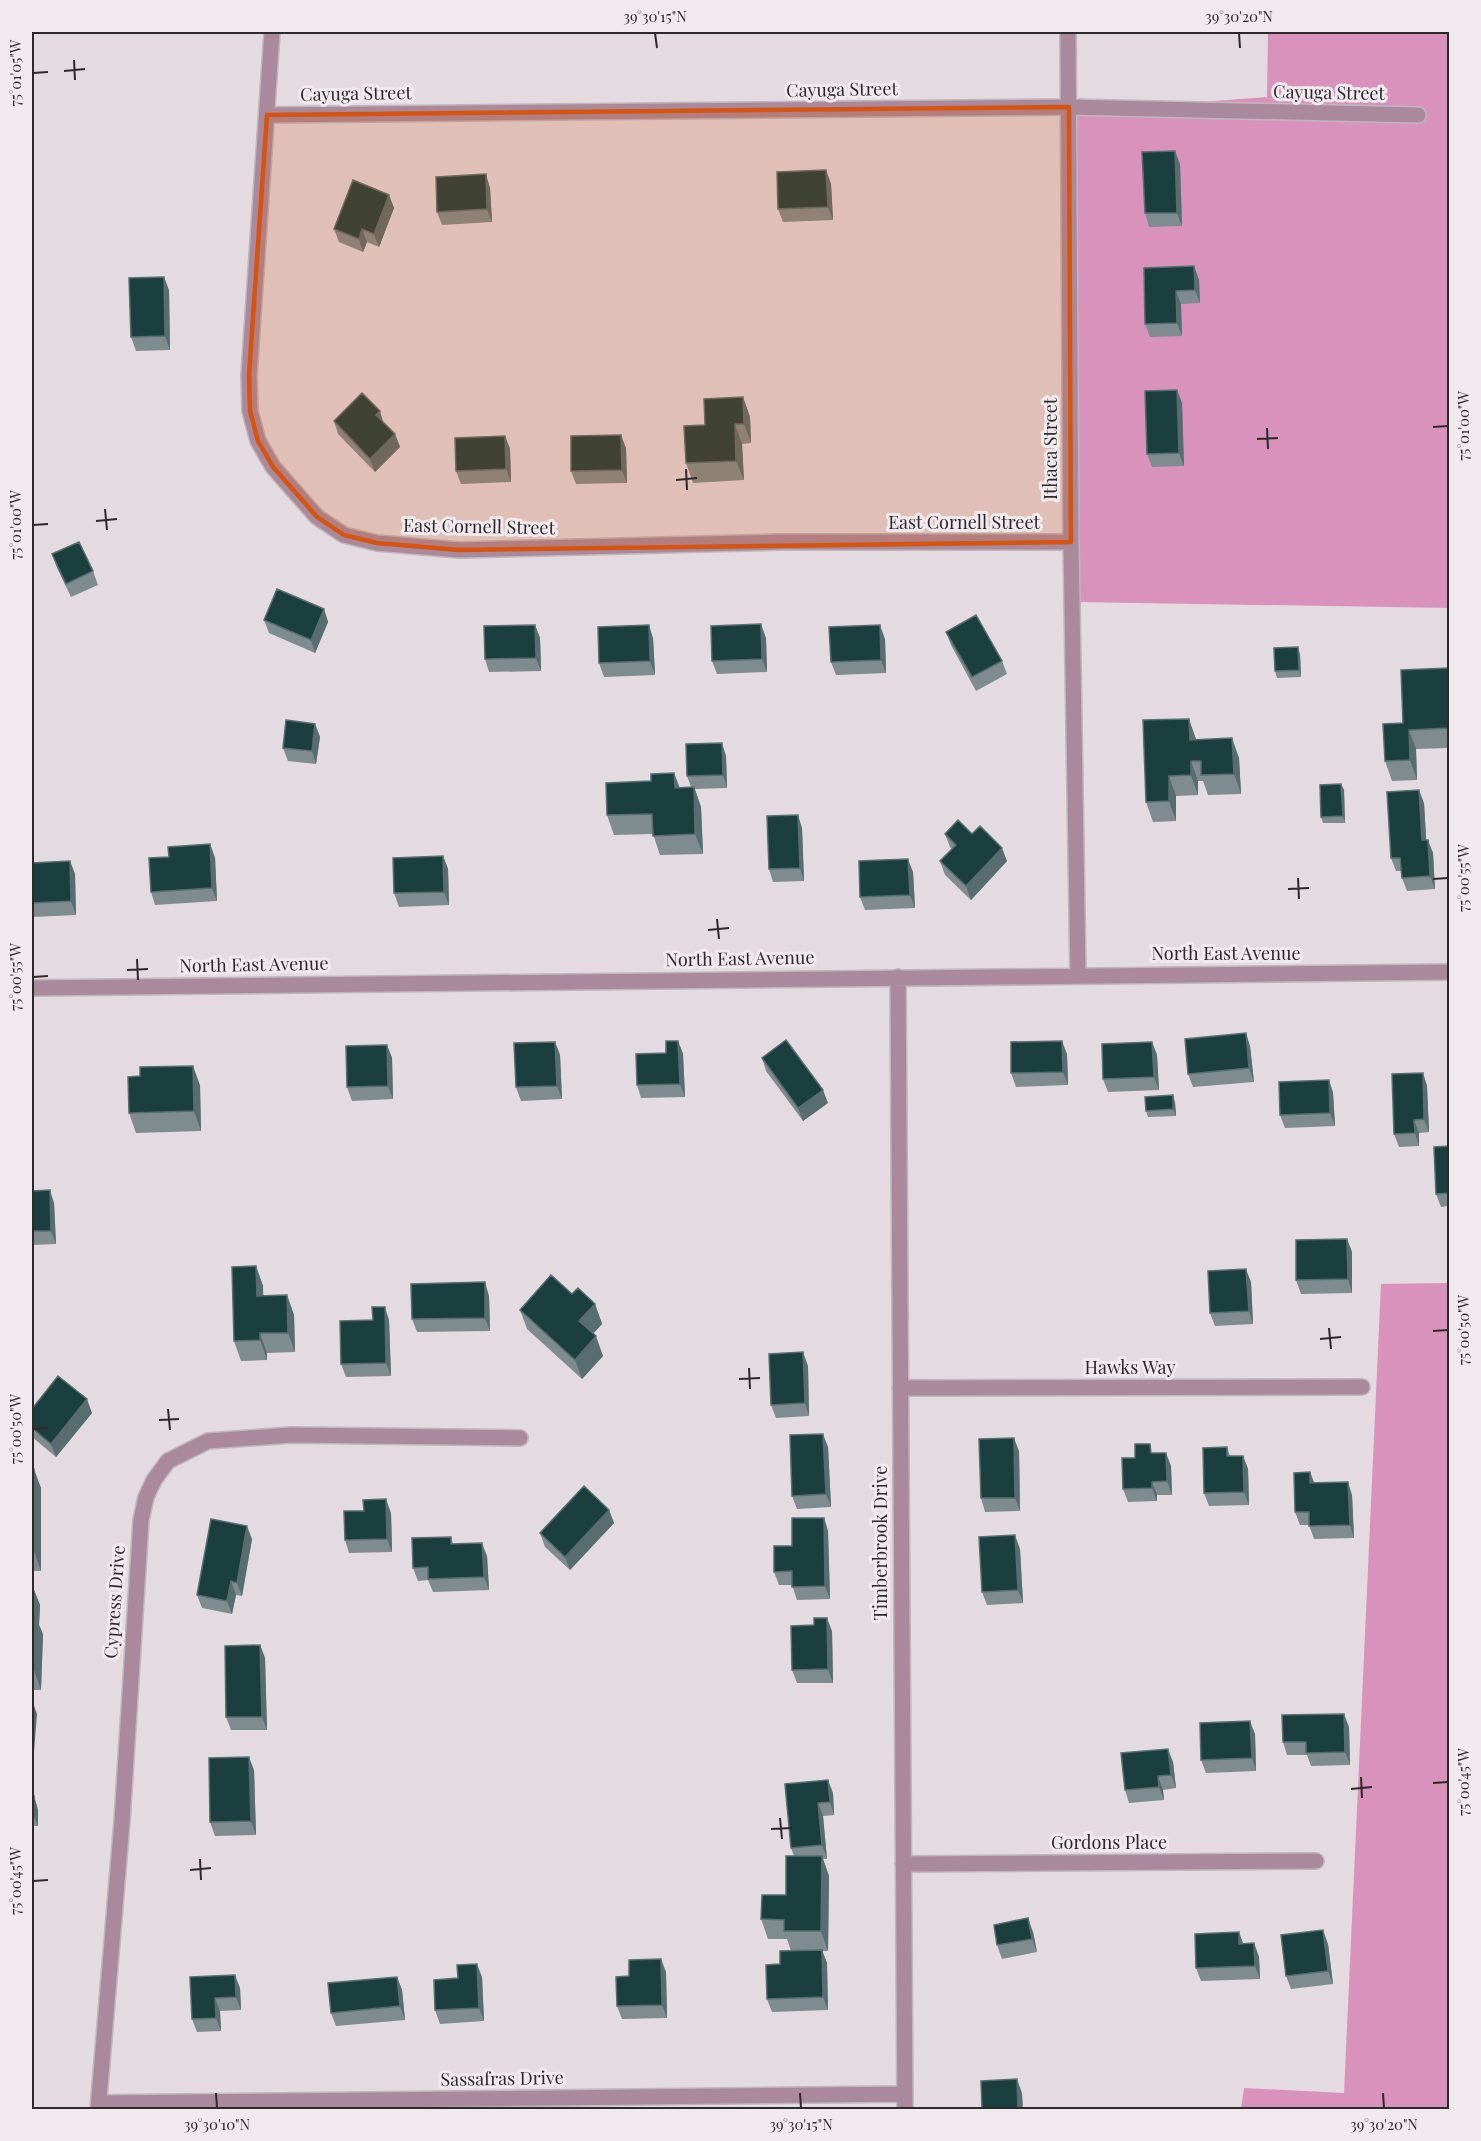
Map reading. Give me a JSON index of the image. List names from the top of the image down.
{
  "streets": {
    "street": [
      "Cayuga Street",
      "Ithaca Street",
      "East Cornell Street",
      "North East Avenue",
      "Hawks Way",
      "Timberbrook Drive",
      "Cypress Drive",
      "Gordons Place",
      "Sassafras Drive"
    ]
  },
  "crossings": [
    ["Cayuga Street", "Ithaca Street"],
    ["Cayuga Street", "East Cornell Street"],
    ["Ithaca Street", "East Cornell Street"],
    ["Ithaca Street", "North East Avenue"],
    ["North East Avenue", "Timberbrook Drive"],
    ["Hawks Way", "Timberbrook Drive"],
    ["Timberbrook Drive", "Gordons Place"],
    ["Timberbrook Drive", "Sassafras Drive"],
    ["Cypress Drive", "Sassafras Drive"]
  ],
  "coordinates": [
    "39°30'15\"N",
    "39°30'20\"N",
    "75°01'05\"W",
    "75°01'00\"W",
    "75°00'55\"W",
    "75°00'50\"W",
    "75°00'45\"W",
    "39°30'10\"N"
  ]
}
